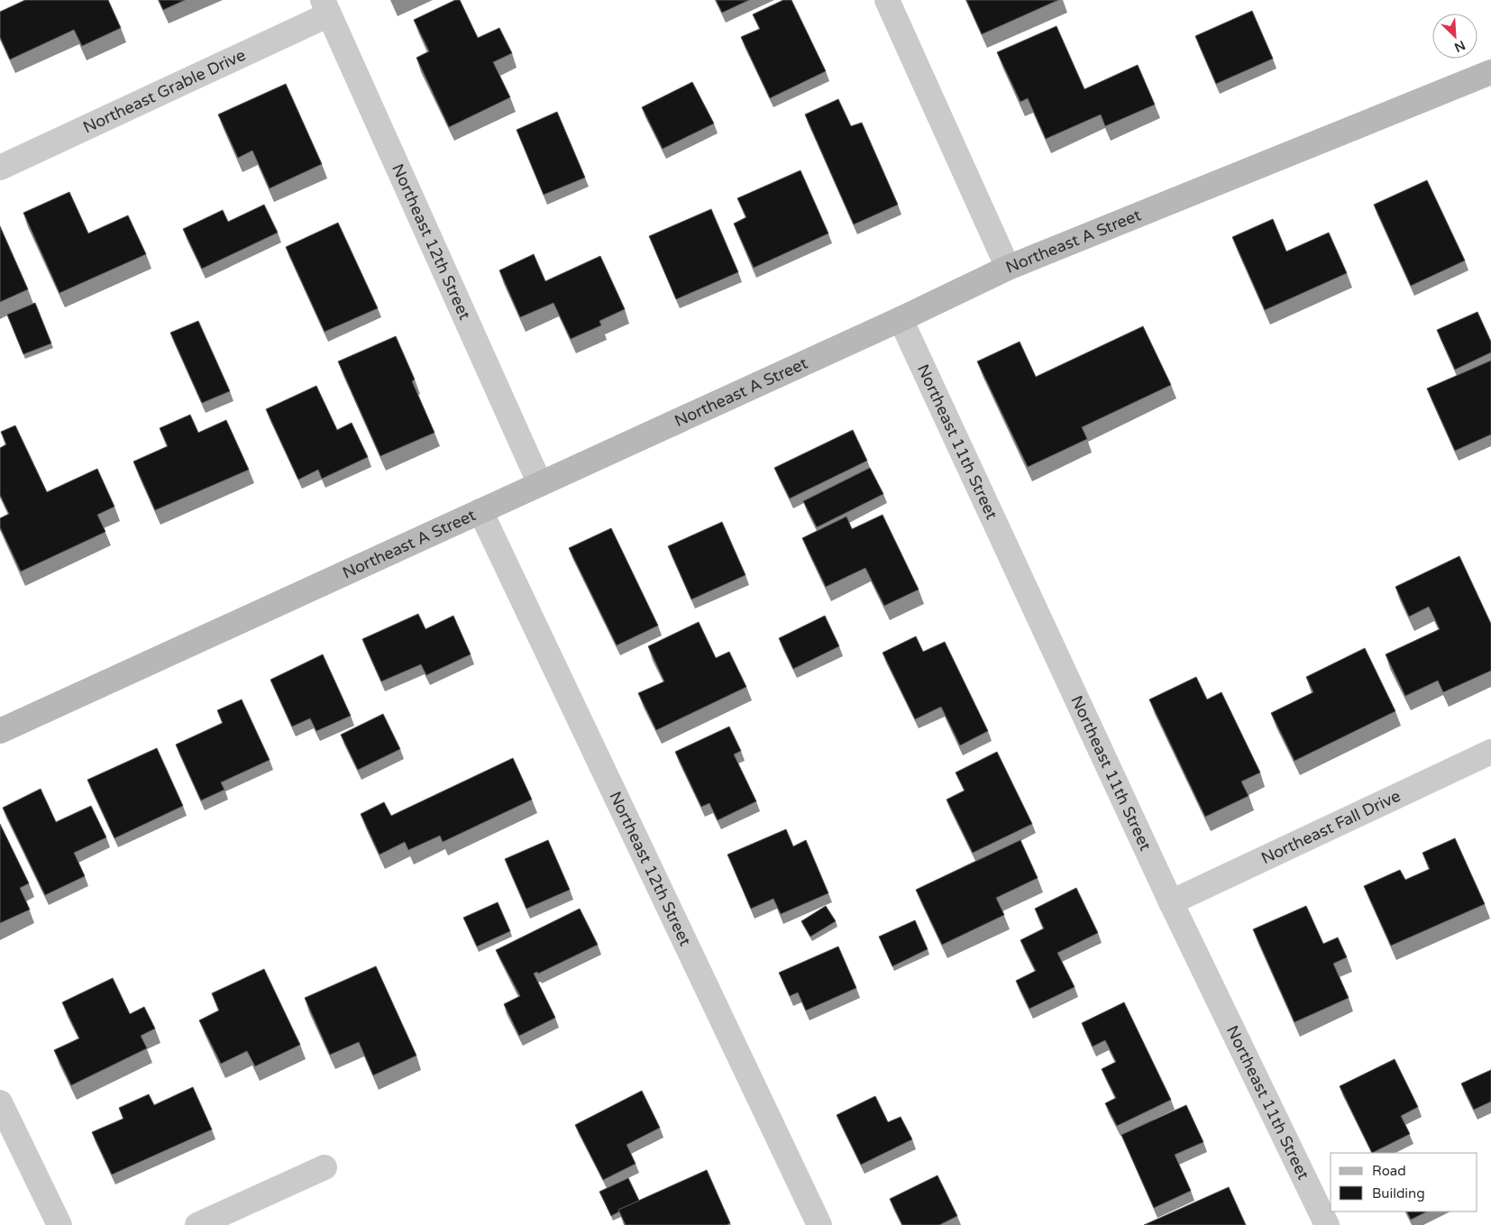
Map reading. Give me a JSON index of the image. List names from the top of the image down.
{
  "streets": {
    "street": [
      "Northeast Grable Drive",
      "Northeast 12th Street",
      "Northeast A Street",
      "Northeast 11th Street",
      "Northeast Fall Drive"
    ]
  },
  "crossings": [
    ["Northeast Grable Drive", "Northeast 12th Street"],
    ["Northeast 12th Street", "Northeast A Street"],
    ["Northeast A Street", "Northeast 11th Street"],
    ["Northeast 11th Street", "Northeast Fall Drive"]
  ],
  "legend": ["Road", "Building"],
  "north": "bottom right"
}
